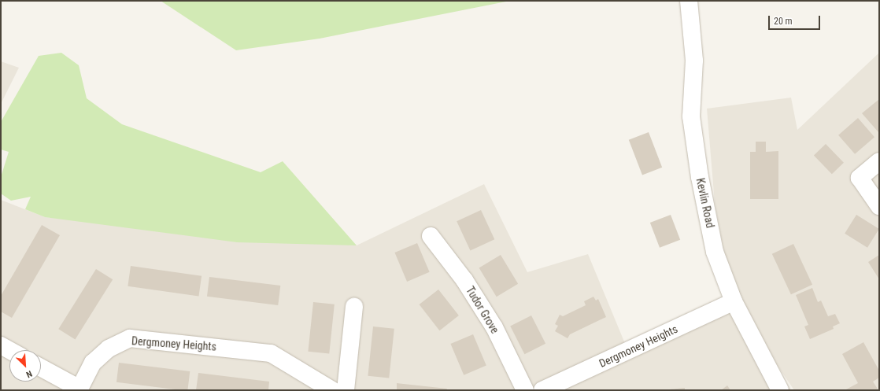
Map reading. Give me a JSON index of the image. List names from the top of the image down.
{
  "streets": {
    "street": ["Kevlin Road", "Tudor Grove", "Dergmoney Heights"]
  },
  "crossings": [
    ["Kevlin Road", "Dergmoney Heights"]
  ],
  "scale_bar": "20 m",
  "north": "bottom right"
}
